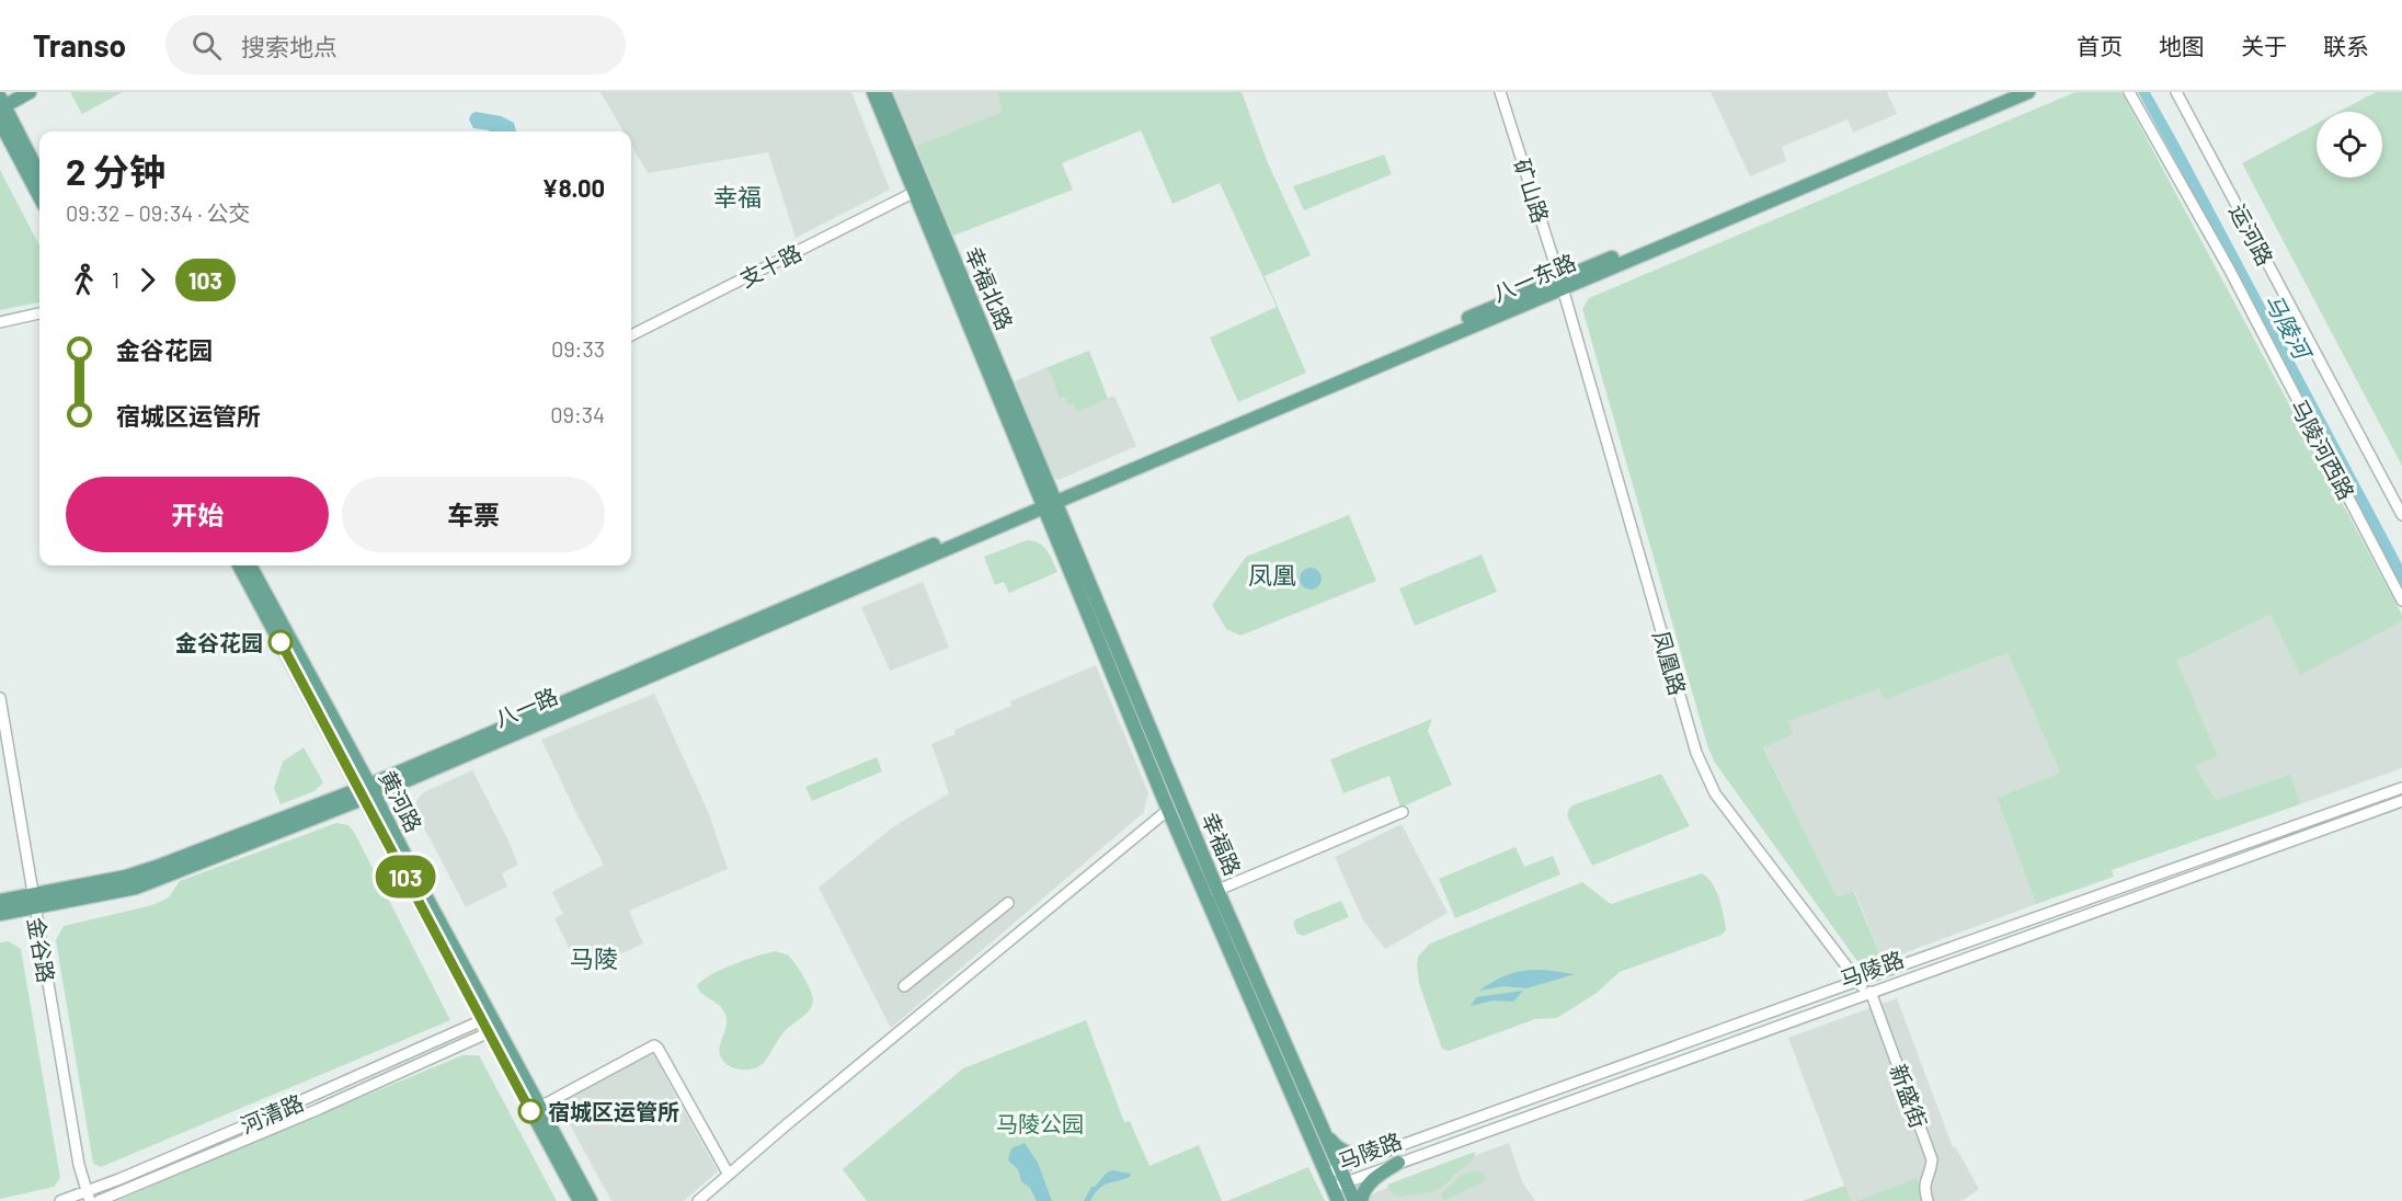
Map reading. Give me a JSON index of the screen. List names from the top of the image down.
{
  "streets": {
    "main road": [
      "八一东路",
      "幸福北路",
      "八一路",
      "黄河路",
      "幸福路",
      "马陵路"
    ],
    "street": [
      "矿山路",
      "运河路",
      "支十路",
      "马陵河西路",
      "凤凰路",
      "金谷路",
      "新盛街",
      "河清路"
    ]
  },
  "crossings": [
    ["矿山路", "八一东路"],
    ["矿山路", "凤凰路"],
    ["支十路", "幸福北路"],
    ["八一东路", "幸福北路"],
    ["八一东路", "凤凰路"],
    ["八一东路", "八一路"],
    ["八一东路", "幸福路"],
    ["幸福北路", "八一路"],
    ["幸福北路", "幸福路"],
    ["凤凰路", "马陵路"],
    ["凤凰路", "新盛街"],
    ["八一路", "黄河路"],
    ["八一路", "幸福路"],
    ["八一路", "金谷路"],
    ["黄河路", "河清路"],
    ["幸福路", "马陵路"],
    ["金谷路", "河清路"],
    ["马陵路", "新盛街"]
  ],
  "districts": ["幸福", "凤凰", "马陵"],
  "water": ["马陵河"],
  "parks": ["马陵公园"],
  "places": ["金谷花园", "宿城区运管所"],
  "lines": ["bus line 103"],
  "page": {
    "header": "Transo",
    "search": "搜索地点",
    "nav": [
      "首页",
      "地图",
      "关于",
      "联系"
    ],
    "on_map": "103",
    "heading": ["2 分钟", "09:32 – 09:34 · 公交", "¥8.00"],
    "legs": ["1", "103"],
    "list": [
      {
        "name": "金谷花园",
        "value": "09:33"
      },
      {
        "name": "宿城区运管所",
        "value": "09:34"
      }
    ],
    "buttons": ["开始", "车票"]
  }
}
